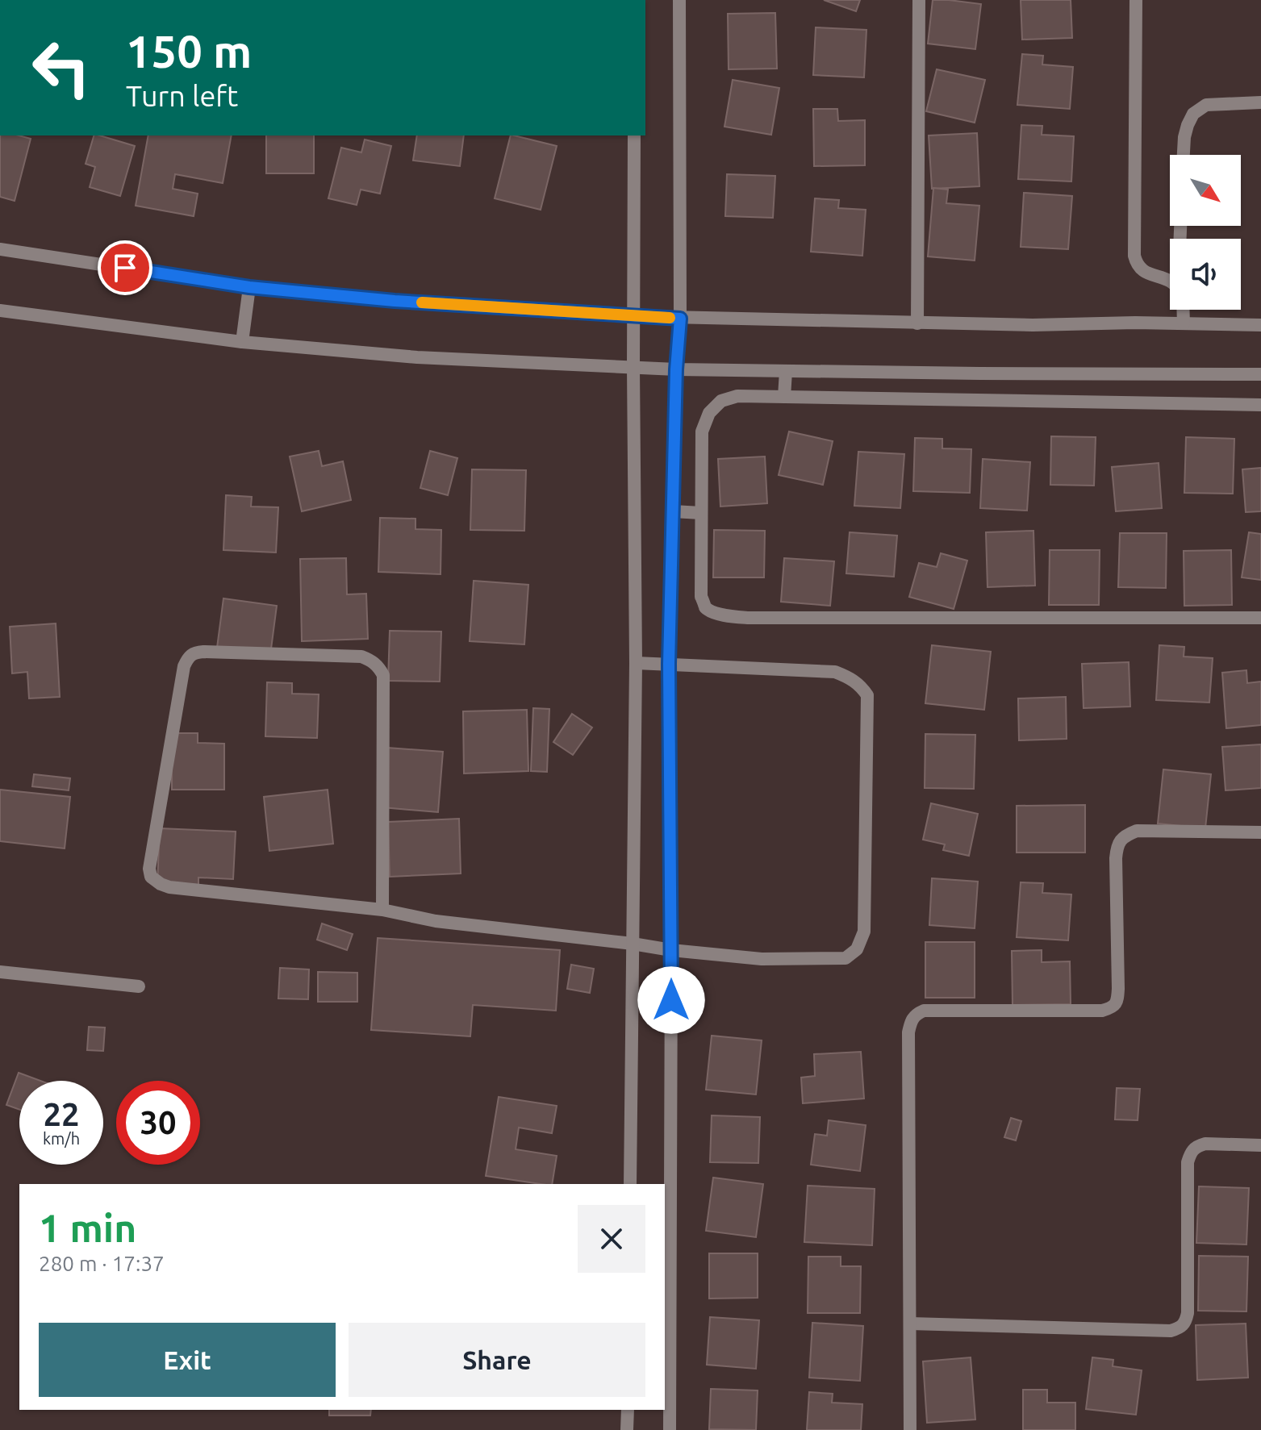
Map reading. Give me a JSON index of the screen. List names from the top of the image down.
{
  "north": "bottom right",
  "page": {
    "turn": ["150 m", "Turn left"],
    "speed": "22 km/h",
    "limit": "30",
    "heading": ["1 min", "280 m · 17:37"],
    "buttons": ["Exit", "Share"]
  }
}
